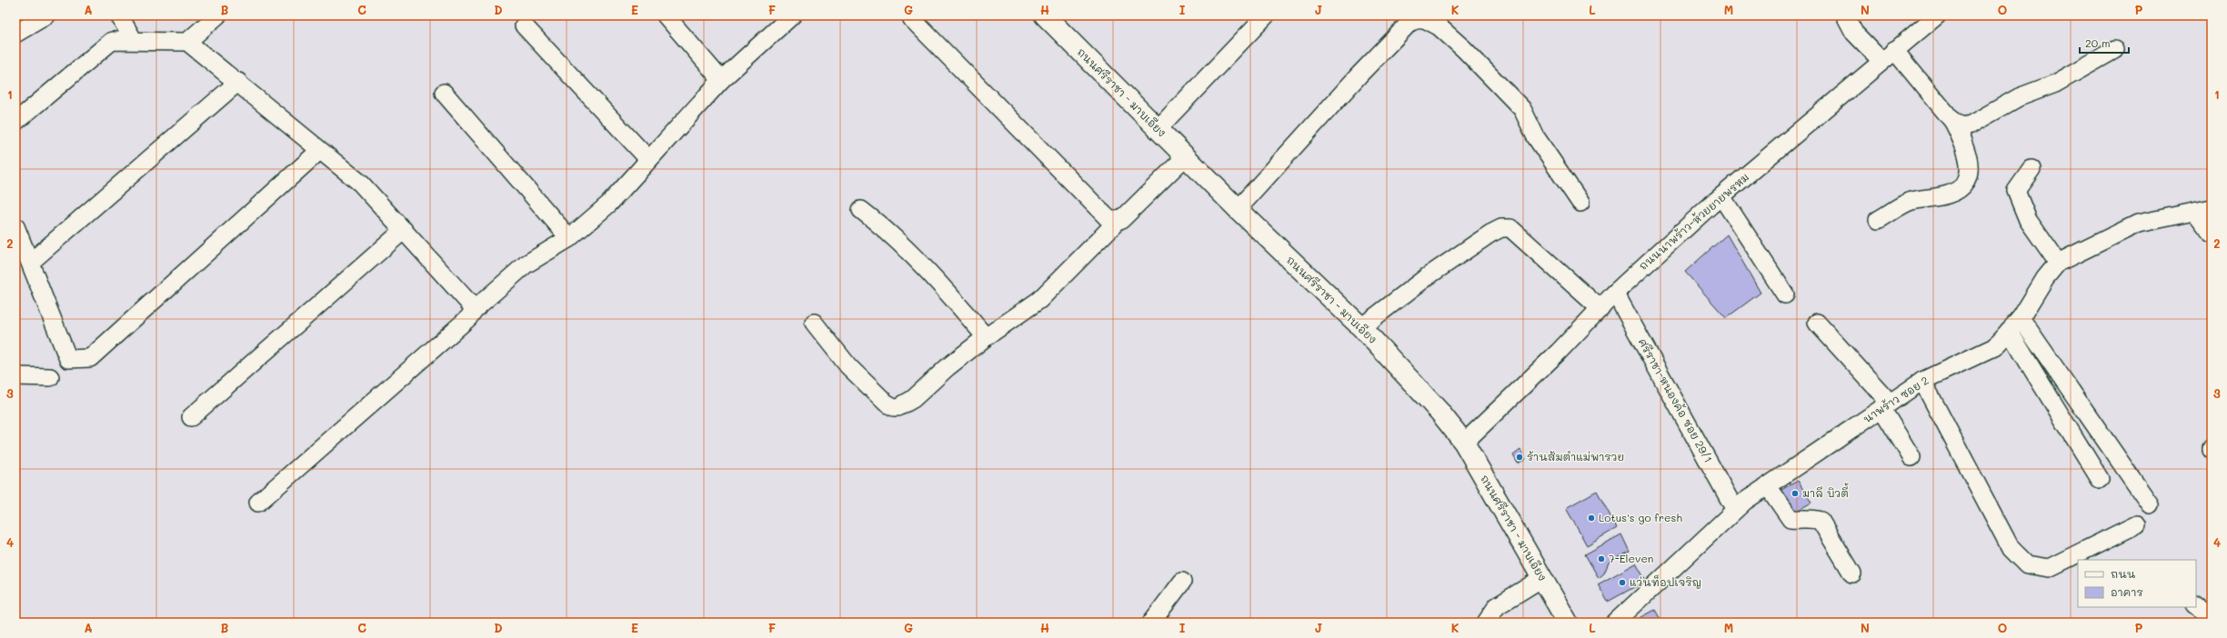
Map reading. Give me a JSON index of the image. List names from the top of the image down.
{
  "streets": {
    "main road": ["ถนนศรีราชา - มาบเอียง"],
    "street": ["ถนนนาพร้าว-ห้วยยายพรหม", "นาพร้าว ซอย 2", "ศรีราชา-หนองค้อ ซอย 29/1"]
  },
  "crossings": [
    ["ถนนศรีราชา - มาบเอียง", "ถนนนาพร้าว-ห้วยยายพรหม"],
    ["ถนนนาพร้าว-ห้วยยายพรหม", "ศรีราชา-หนองค้อ ซอย 29/1"],
    ["นาพร้าว ซอย 2", "ศรีราชา-หนองค้อ ซอย 29/1"]
  ],
  "places": [
    "ร้านส้มตำแม่พารวย",
    "มาลี บิวตี้",
    "Lotus's go fresh",
    "7-Eleven",
    "แว่นท็อปเจริญ"
  ],
  "legend": ["ถนน", "อาคาร"],
  "scale_bar": "20 m",
  "grid": {
    "columns": [
      "A",
      "B",
      "C",
      "D",
      "E",
      "F",
      "G",
      "H",
      "I",
      "J",
      "K",
      "L",
      "M",
      "N",
      "O",
      "P"
    ],
    "rows": [
      "1",
      "2",
      "3",
      "4"
    ]
  }
}
